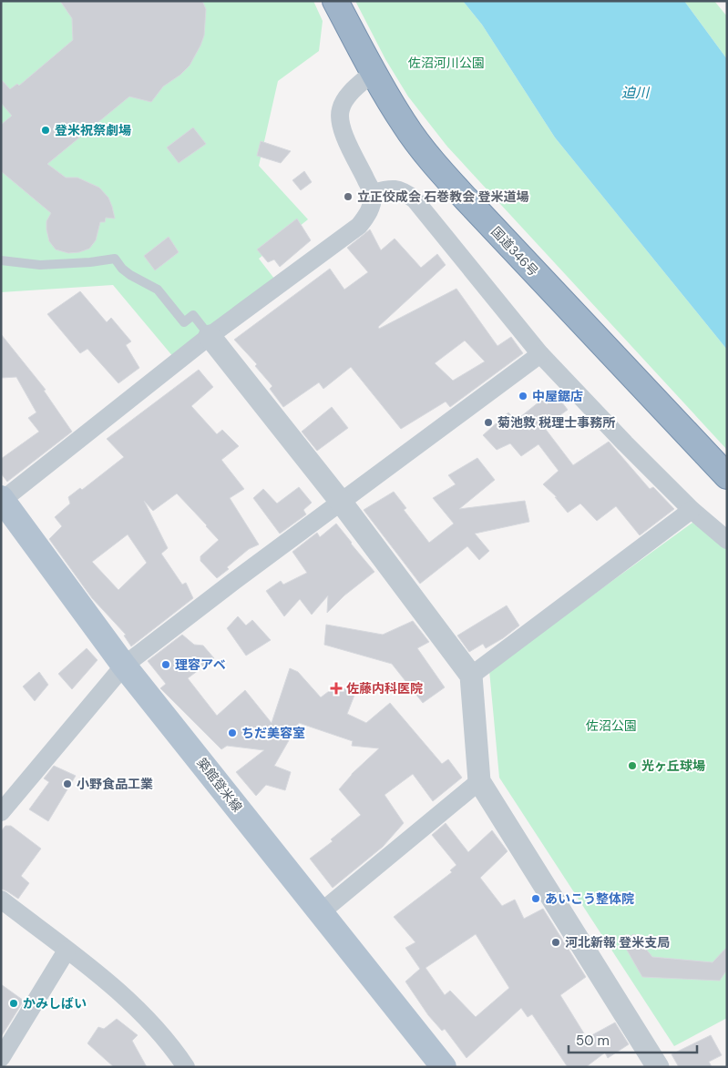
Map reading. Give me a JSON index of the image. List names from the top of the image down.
{
  "streets": {
    "highway": ["国道346号"],
    "main road": ["築館登米線"]
  },
  "water": ["迫川"],
  "parks": ["佐沼河川公園", "佐沼公園"],
  "places": {
    "other": [
      "登米祝祭劇場",
      "立正佼成会 石巻教会 登米道場",
      "中屋鋸店",
      "菊池敦 税理士事務所",
      "理容アベ",
      "ちだ美容室",
      "光ヶ丘球場",
      "小野食品工業",
      "あいこう整体院",
      "河北新報 登米支局",
      "かみしばい"
    ],
    "health": ["佐藤内科医院"]
  },
  "scale_bar": "50 m"
}
